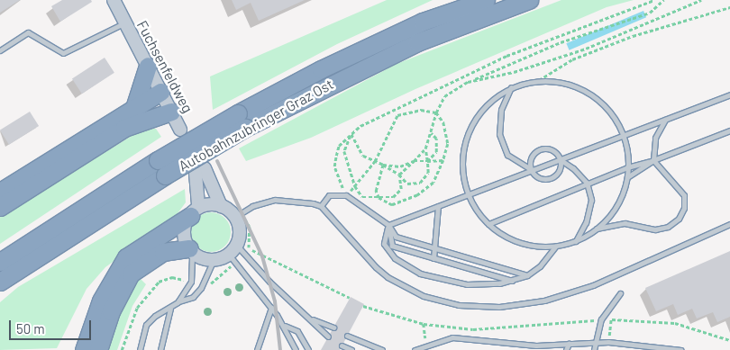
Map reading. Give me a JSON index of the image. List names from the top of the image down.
{
  "streets": {
    "highway": ["Autobahnzubringer Graz Ost"],
    "main road": ["Fuchsenfeldweg"]
  },
  "scale_bar": "50 m"
}
